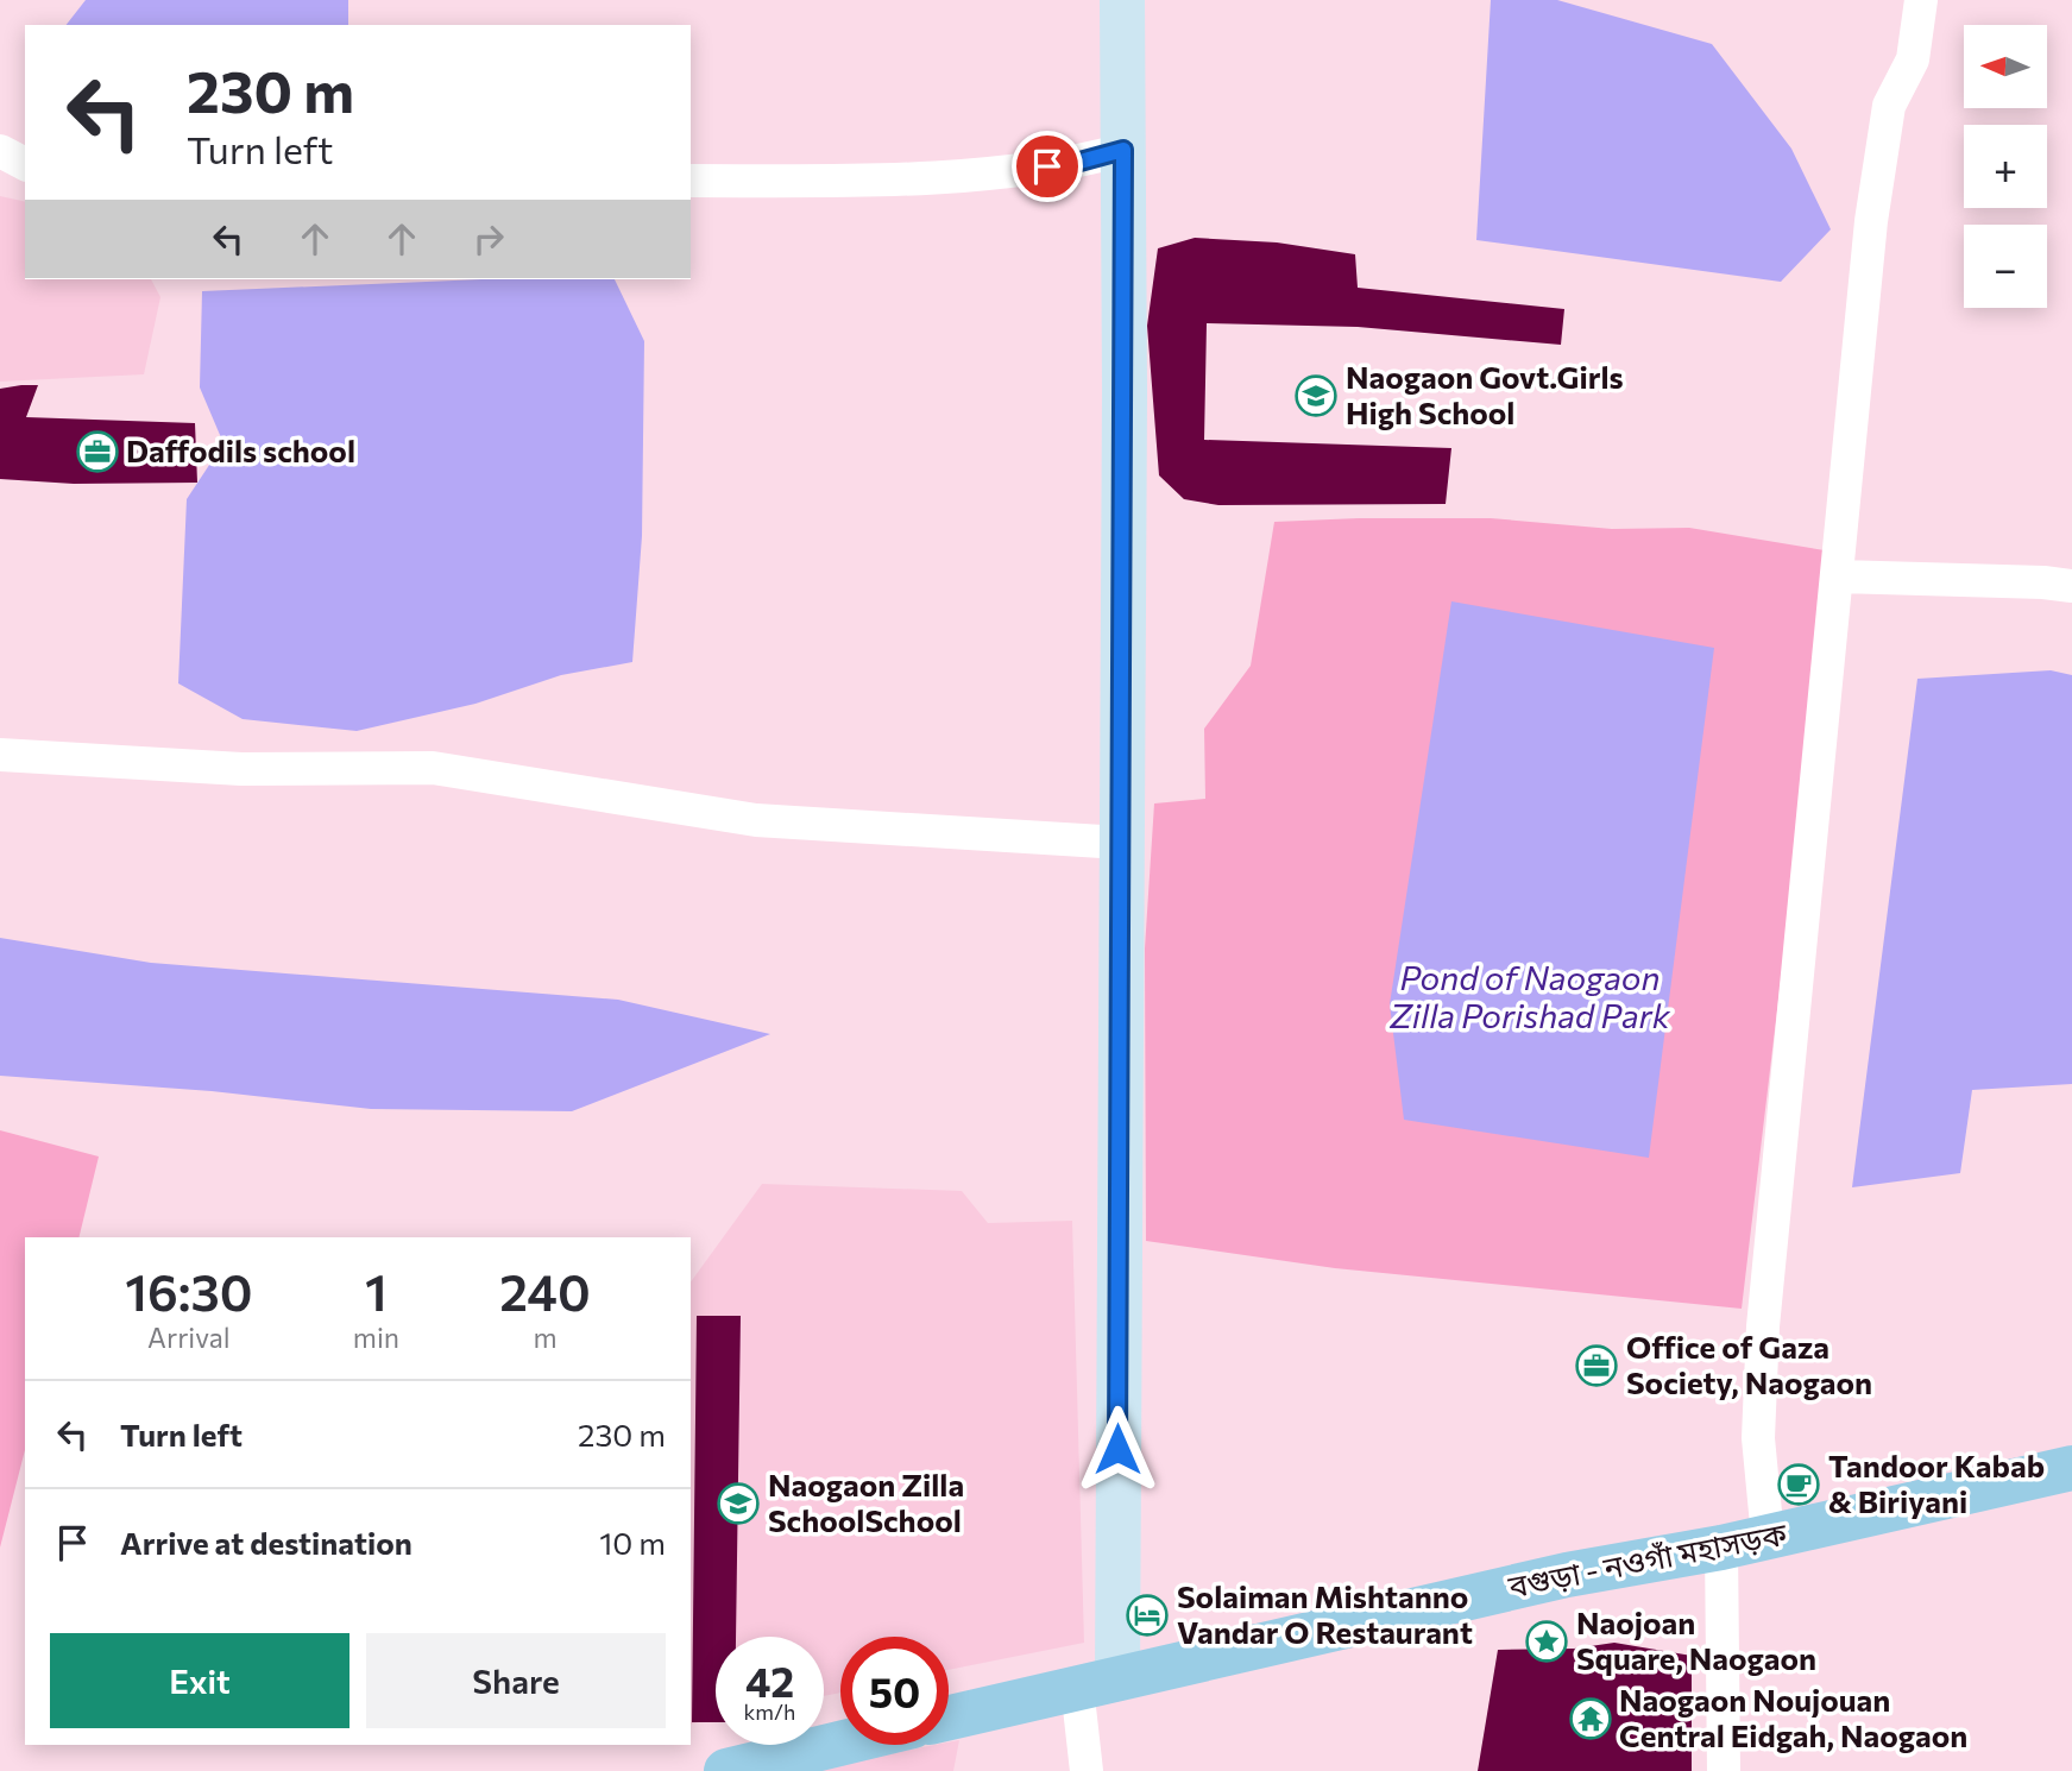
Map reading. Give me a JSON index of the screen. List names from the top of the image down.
{
  "streets": {
    "main road": ["বগুড়া - নওগাঁ মহাসড়ক"]
  },
  "water": ["Pond of Naogaon Zilla Porishad Park"],
  "places": {
    "school or university": ["Naogaon Govt.Girls High School", "Naogaon Zilla SchoolSchool"],
    "office": ["Daffodils school", "Office of Gaza Society, Naogaon"],
    "cafe": ["Tandoor Kabab & Biriyani"],
    "hotel": ["Solaiman Mishtanno Vandar O Restaurant"],
    "place": ["Naojoan Square, Naogaon"],
    "temple": ["Naogaon Noujouan Central Eidgah, Naogaon"]
  },
  "north": "left",
  "page": {
    "map_buttons": ["+", "−"],
    "turn": ["230 m", "Turn left"],
    "eta": [
      "16:30",
      "Arrival",
      "1",
      "min",
      "240",
      "m"
    ],
    "list": [
      {
        "name": "Turn left",
        "value": "230 m"
      },
      {
        "name": "Arrive at destination",
        "value": "10 m"
      }
    ],
    "buttons": ["Exit", "Share"],
    "speed": "42 km/h",
    "limit": "50"
  }
}
